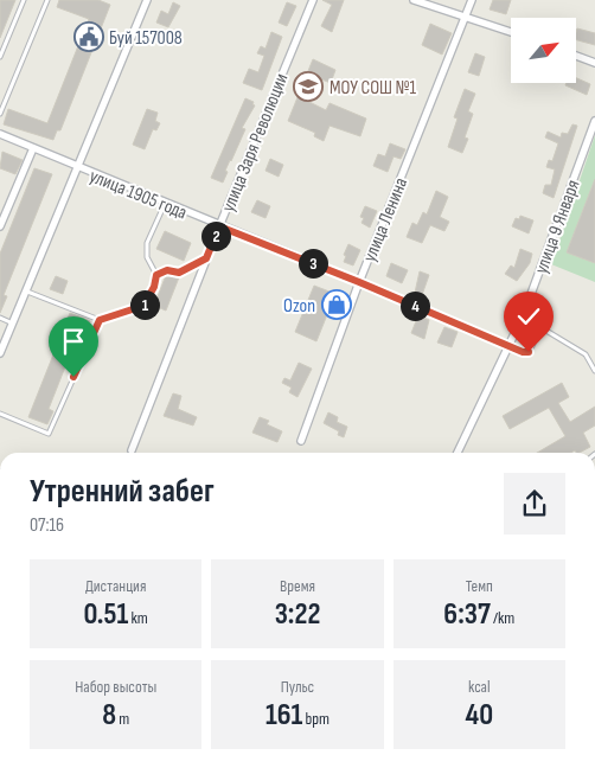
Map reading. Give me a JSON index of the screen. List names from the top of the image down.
{
  "streets": {
    "street": [
      "улица Заря Революции",
      "улица 1905 года",
      "улица Ленина",
      "улица 9 Января"
    ]
  },
  "crossings": [
    ["улица Заря Революции", "улица 1905 года"],
    ["улица 1905 года", "улица Ленина"],
    ["улица 1905 года", "улица 9 Января"]
  ],
  "places": {
    "public building": ["Буй 157008"],
    "school or university": ["МОУ СОШ №1"],
    "shop": ["Ozon"]
  },
  "north": "top right",
  "page": {
    "pins": [
      "2",
      "3",
      "1",
      "4"
    ],
    "heading": ["Утренний забег", "07:16"],
    "stats": [
      ["Дистанция", "0.51 km"],
      ["Время", "3:22"],
      ["Темп", "6:37 /km"],
      ["Набор высоты", "8 m"],
      ["Пульс", "161 bpm"],
      ["kcal", "40"]
    ]
  }
}
